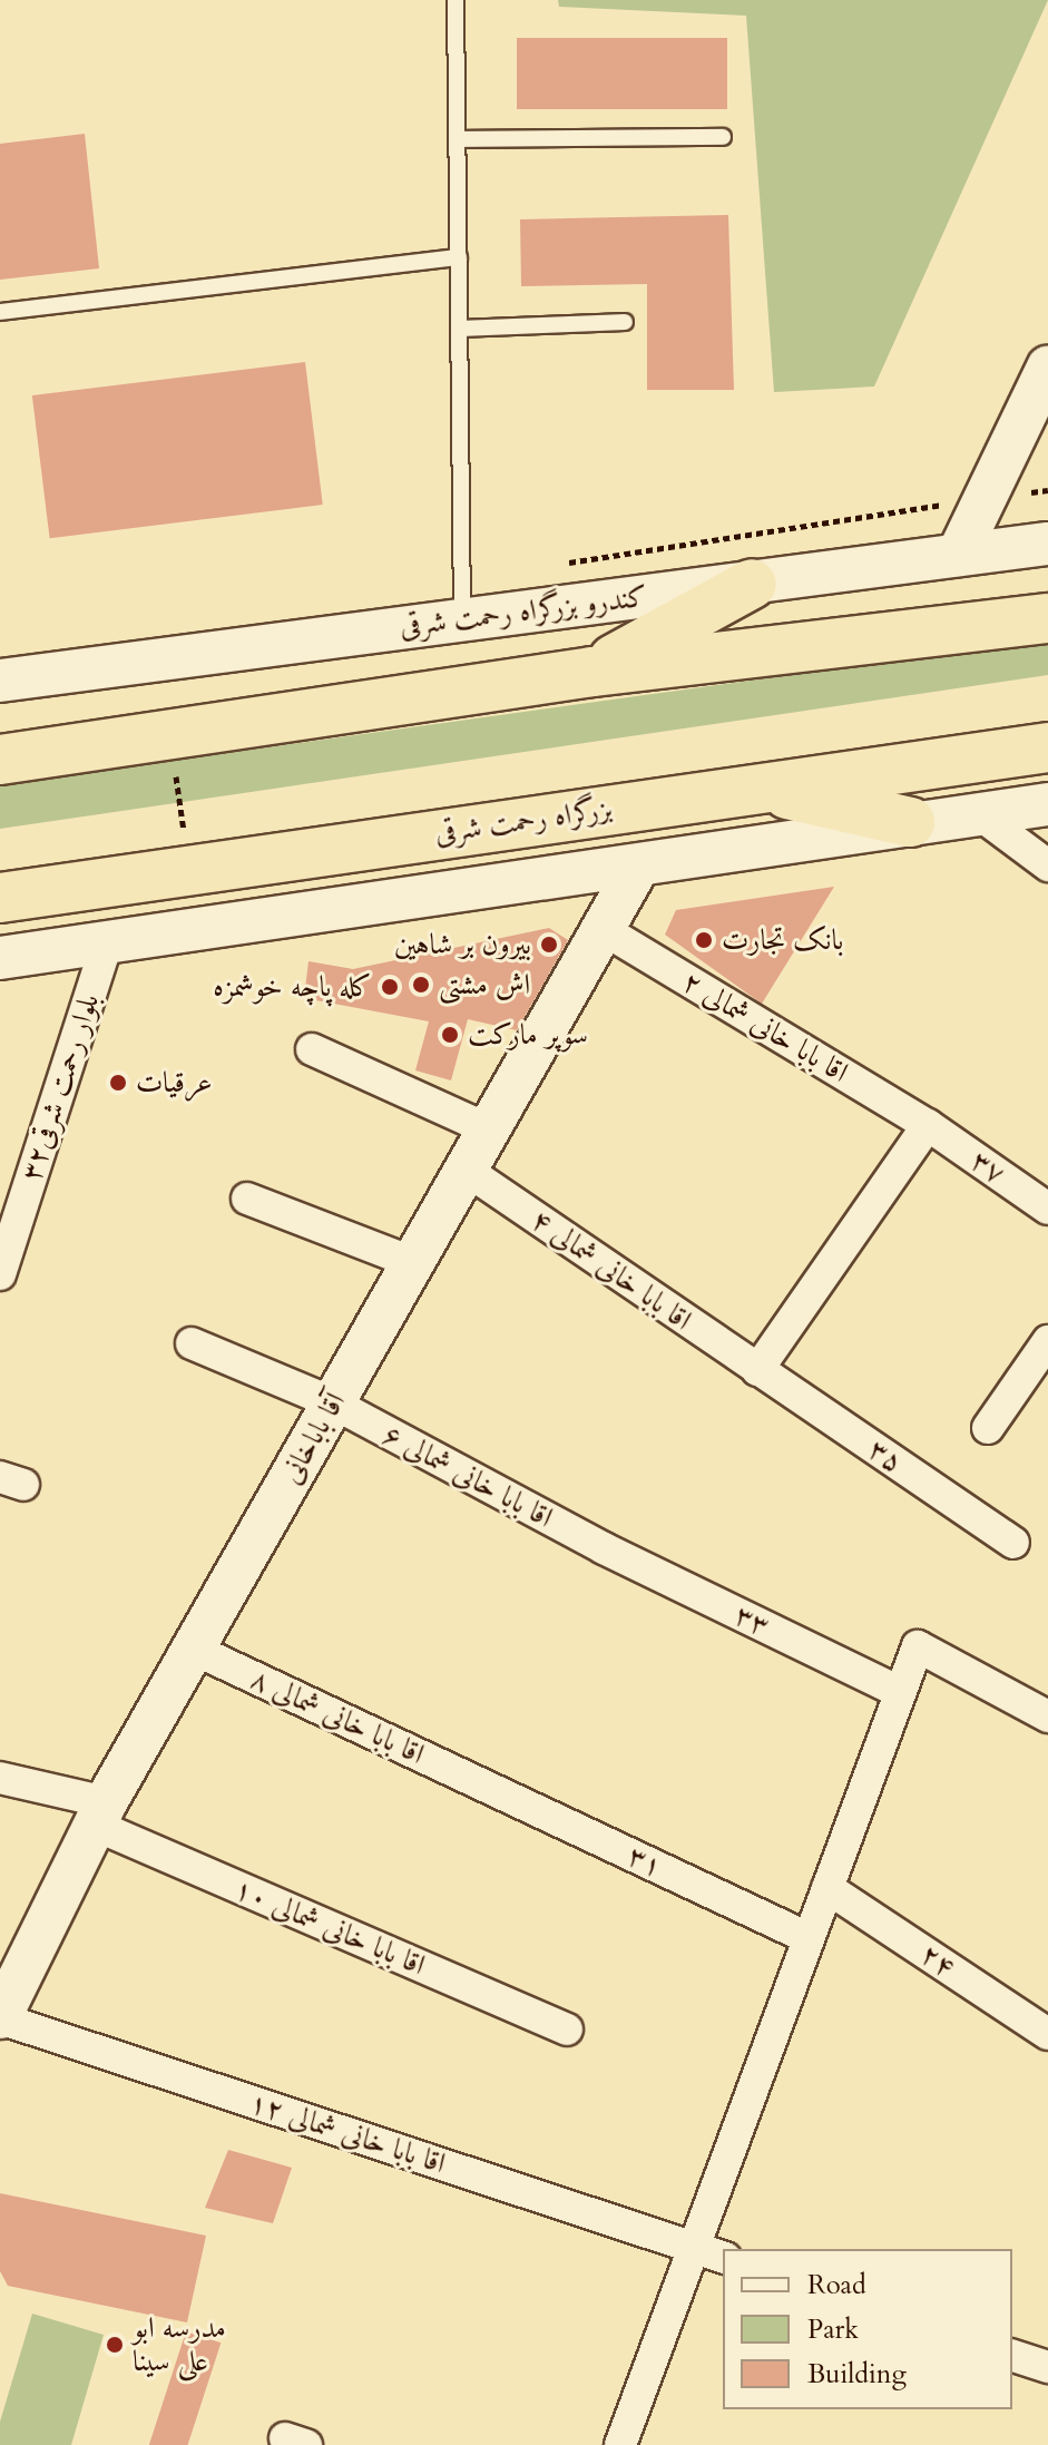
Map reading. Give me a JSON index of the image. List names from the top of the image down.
{
  "streets": {
    "highway": ["بزرگراه رحمت شرقی"],
    "main road": ["کندرو بزرگراه رحمت شرقی", "آقا باباخانی"],
    "street": [
      "۲ اقا بابا خانی شمالی",
      "بلوار رحمت شرقی۳۲",
      "۳۷",
      "۴ اقا بابا خانی شمالی",
      "۳۵",
      "۶ اقا بابا خانی شمالی",
      "۳۳",
      "۸ اقا بابا خانی شمالی",
      "۳۱",
      "۱۰ اقا بابا خانی شمالی",
      "۲۴",
      "۱۲ اقا بابا خانی شمالی"
    ]
  },
  "crossings": [
    ["۲ اقا بابا خانی شمالی", "۳۷"],
    ["۲ اقا بابا خانی شمالی", "آقا باباخانی"],
    ["۴ اقا بابا خانی شمالی", "آقا باباخانی"],
    ["۴ اقا بابا خانی شمالی", "۳۵"],
    ["آقا باباخانی", "۶ اقا بابا خانی شمالی"],
    ["آقا باباخانی", "۸ اقا بابا خانی شمالی"],
    ["آقا باباخانی", "۱۰ اقا بابا خانی شمالی"],
    ["آقا باباخانی", "۱۲ اقا بابا خانی شمالی"],
    ["۶ اقا بابا خانی شمالی", "۳۳"],
    ["۸ اقا بابا خانی شمالی", "۳۱"]
  ],
  "places": [
    "بانک تجارت",
    "بیرون بر شاهین",
    "اش مشتی",
    "کله پاچه خوشمزه",
    "سوپر مارکت",
    "عرقیات",
    "مدرسه ابو علی سینا"
  ],
  "legend": ["Road", "Park", "Building"]
}
